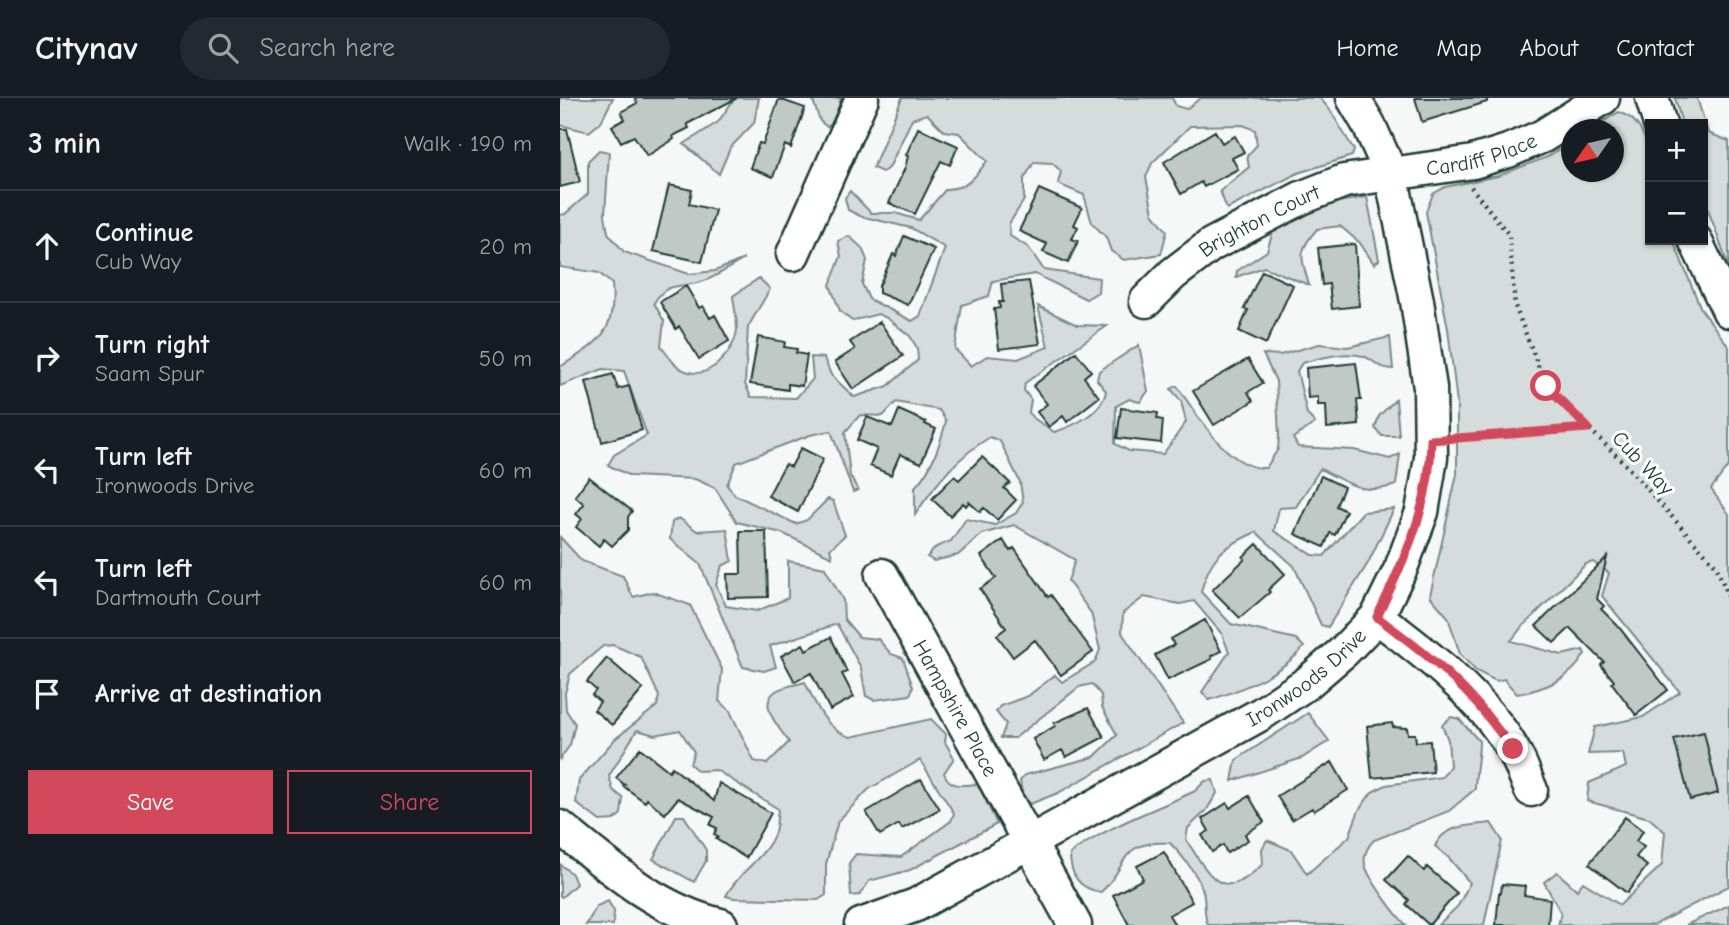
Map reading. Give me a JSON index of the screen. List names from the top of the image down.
{
  "streets": {
    "street": [
      "Cardiff Place",
      "Brighton Court",
      "Ironwoods Drive",
      "Hampshire Place"
    ],
    "path": ["Cub Way"]
  },
  "crossings": [
    ["Cardiff Place", "Brighton Court"],
    ["Cardiff Place", "Cub Way"],
    ["Cardiff Place", "Ironwoods Drive"],
    ["Brighton Court", "Ironwoods Drive"],
    ["Ironwoods Drive", "Hampshire Place"]
  ],
  "north": "bottom left",
  "page": {
    "header": "Citynav",
    "search": "Search here",
    "nav": [
      "Home",
      "Map",
      "About",
      "Contact"
    ],
    "heading": ["3 min", "Walk · 190 m"],
    "map_buttons": ["+", "−"],
    "list": [
      ["Continue", "Cub Way", "20 m"],
      ["Turn right", "Saam Spur", "50 m"],
      ["Turn left", "Ironwoods Drive", "60 m"],
      ["Turn left", "Dartmouth Court", "60 m"],
      "Arrive at destination"
    ],
    "buttons": ["Save", "Share"]
  }
}
